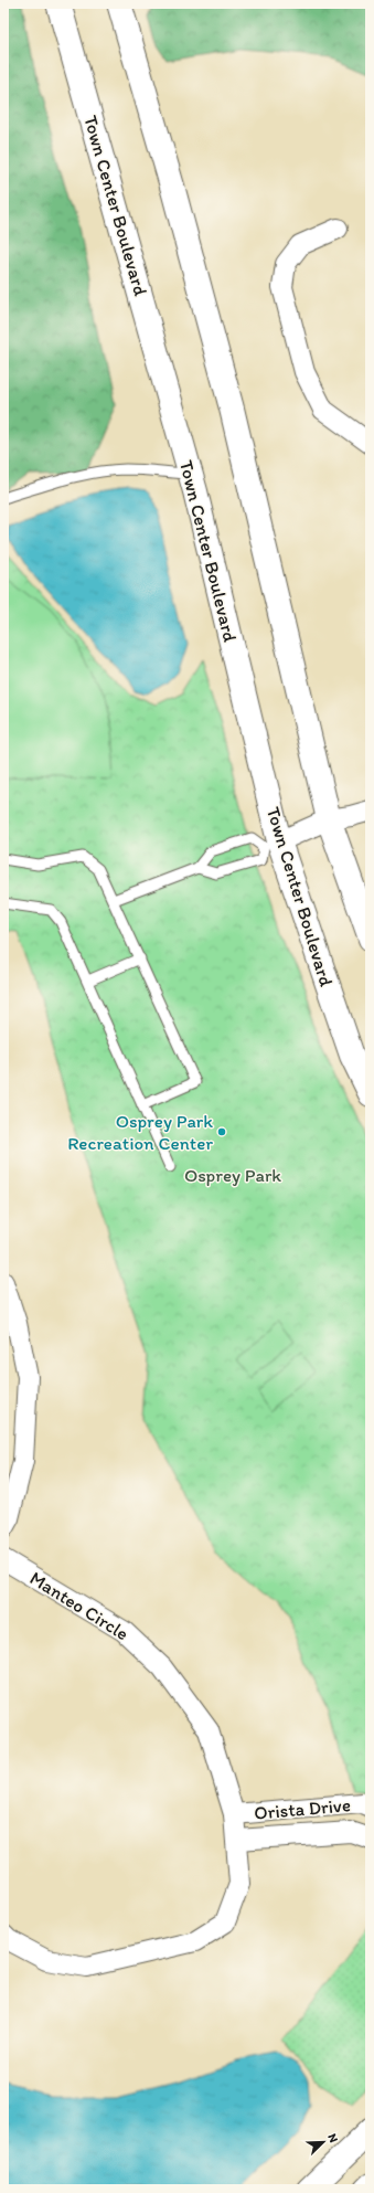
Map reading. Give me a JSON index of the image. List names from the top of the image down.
{
  "streets": {
    "street": ["Town Center Boulevard", "Manteo Circle", "Orista Drive"]
  },
  "crossings": [
    ["Manteo Circle", "Orista Drive"]
  ],
  "parks": ["Osprey Park"],
  "places": ["Osprey Park Recreation Center"],
  "north": "top right"
}
